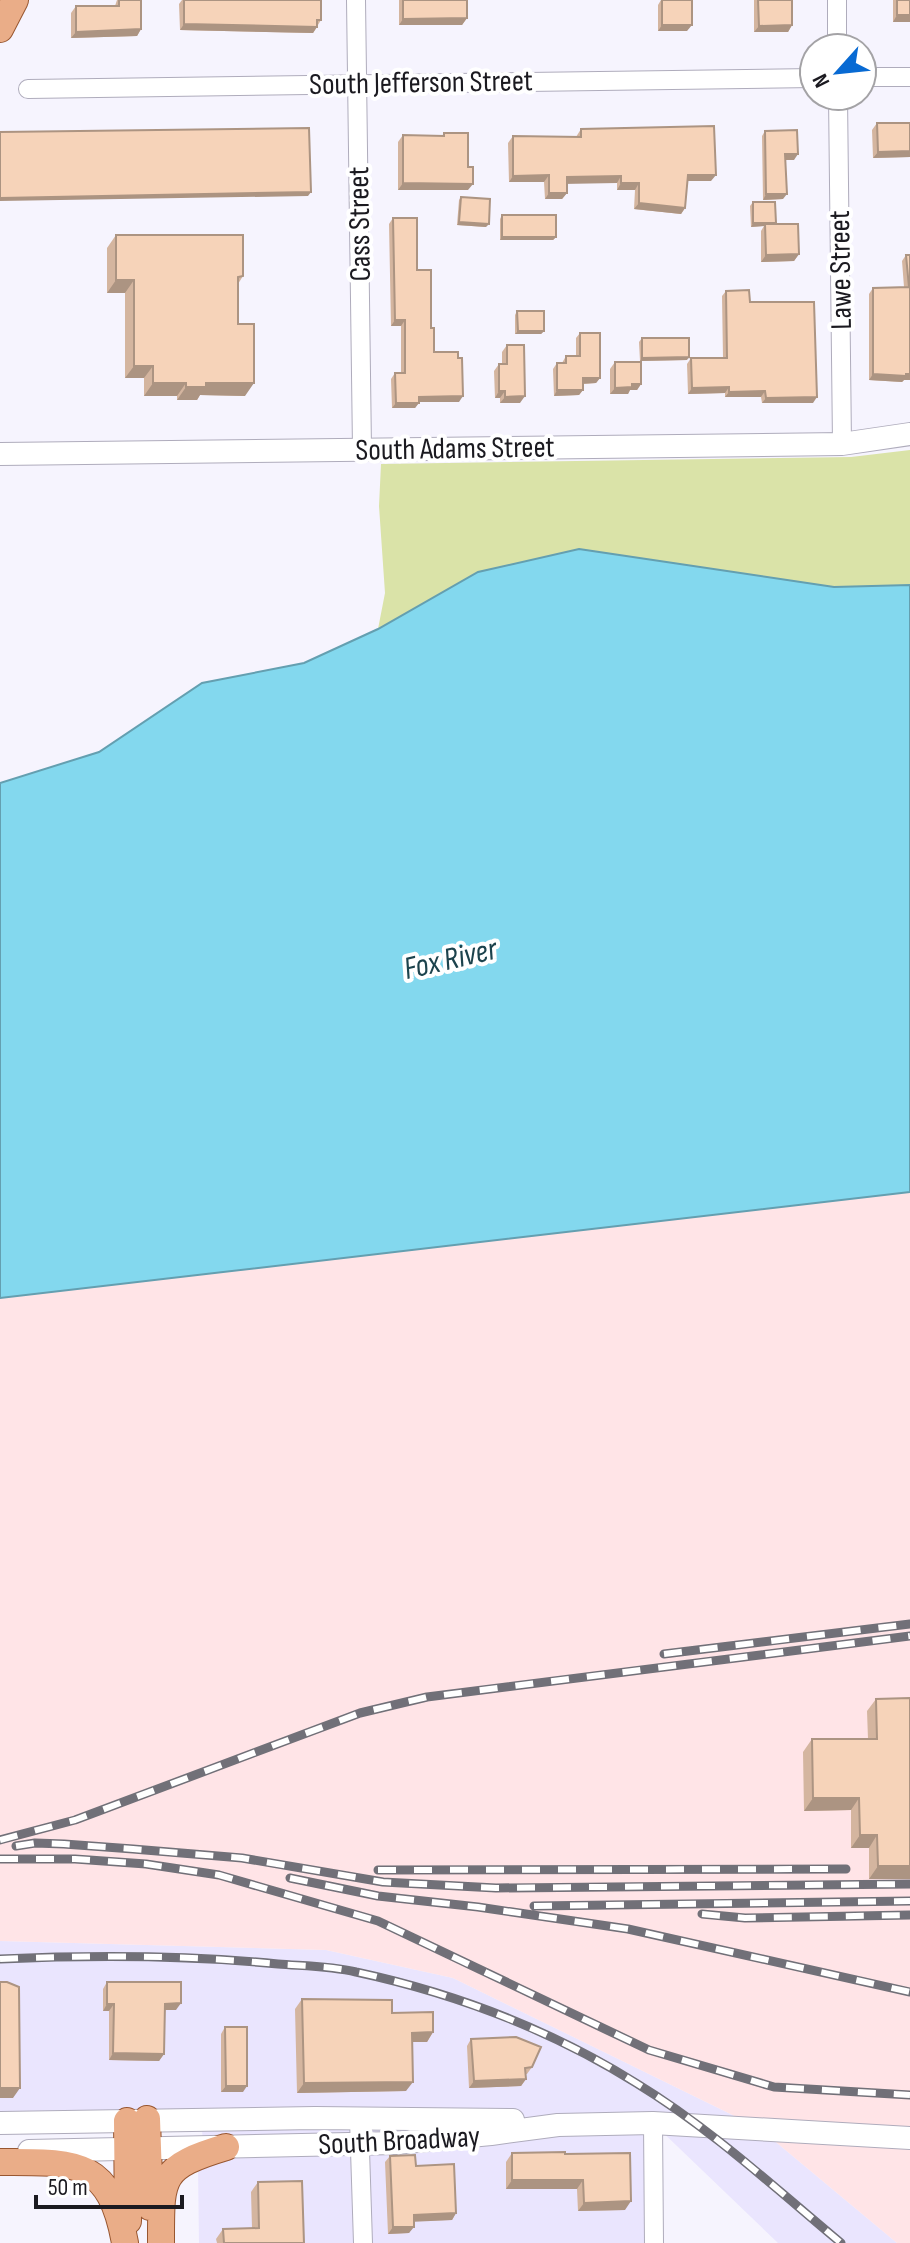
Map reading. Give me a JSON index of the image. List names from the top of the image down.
{
  "streets": {
    "street": [
      "South Jefferson Street",
      "Cass Street",
      "Lawe Street",
      "South Adams Street",
      "South Broadway"
    ]
  },
  "crossings": [
    ["South Jefferson Street", "Cass Street"],
    ["Cass Street", "South Adams Street"],
    ["Lawe Street", "South Adams Street"]
  ],
  "water": ["Fox River"],
  "scale_bar": "50 m",
  "north": "bottom left"
}
